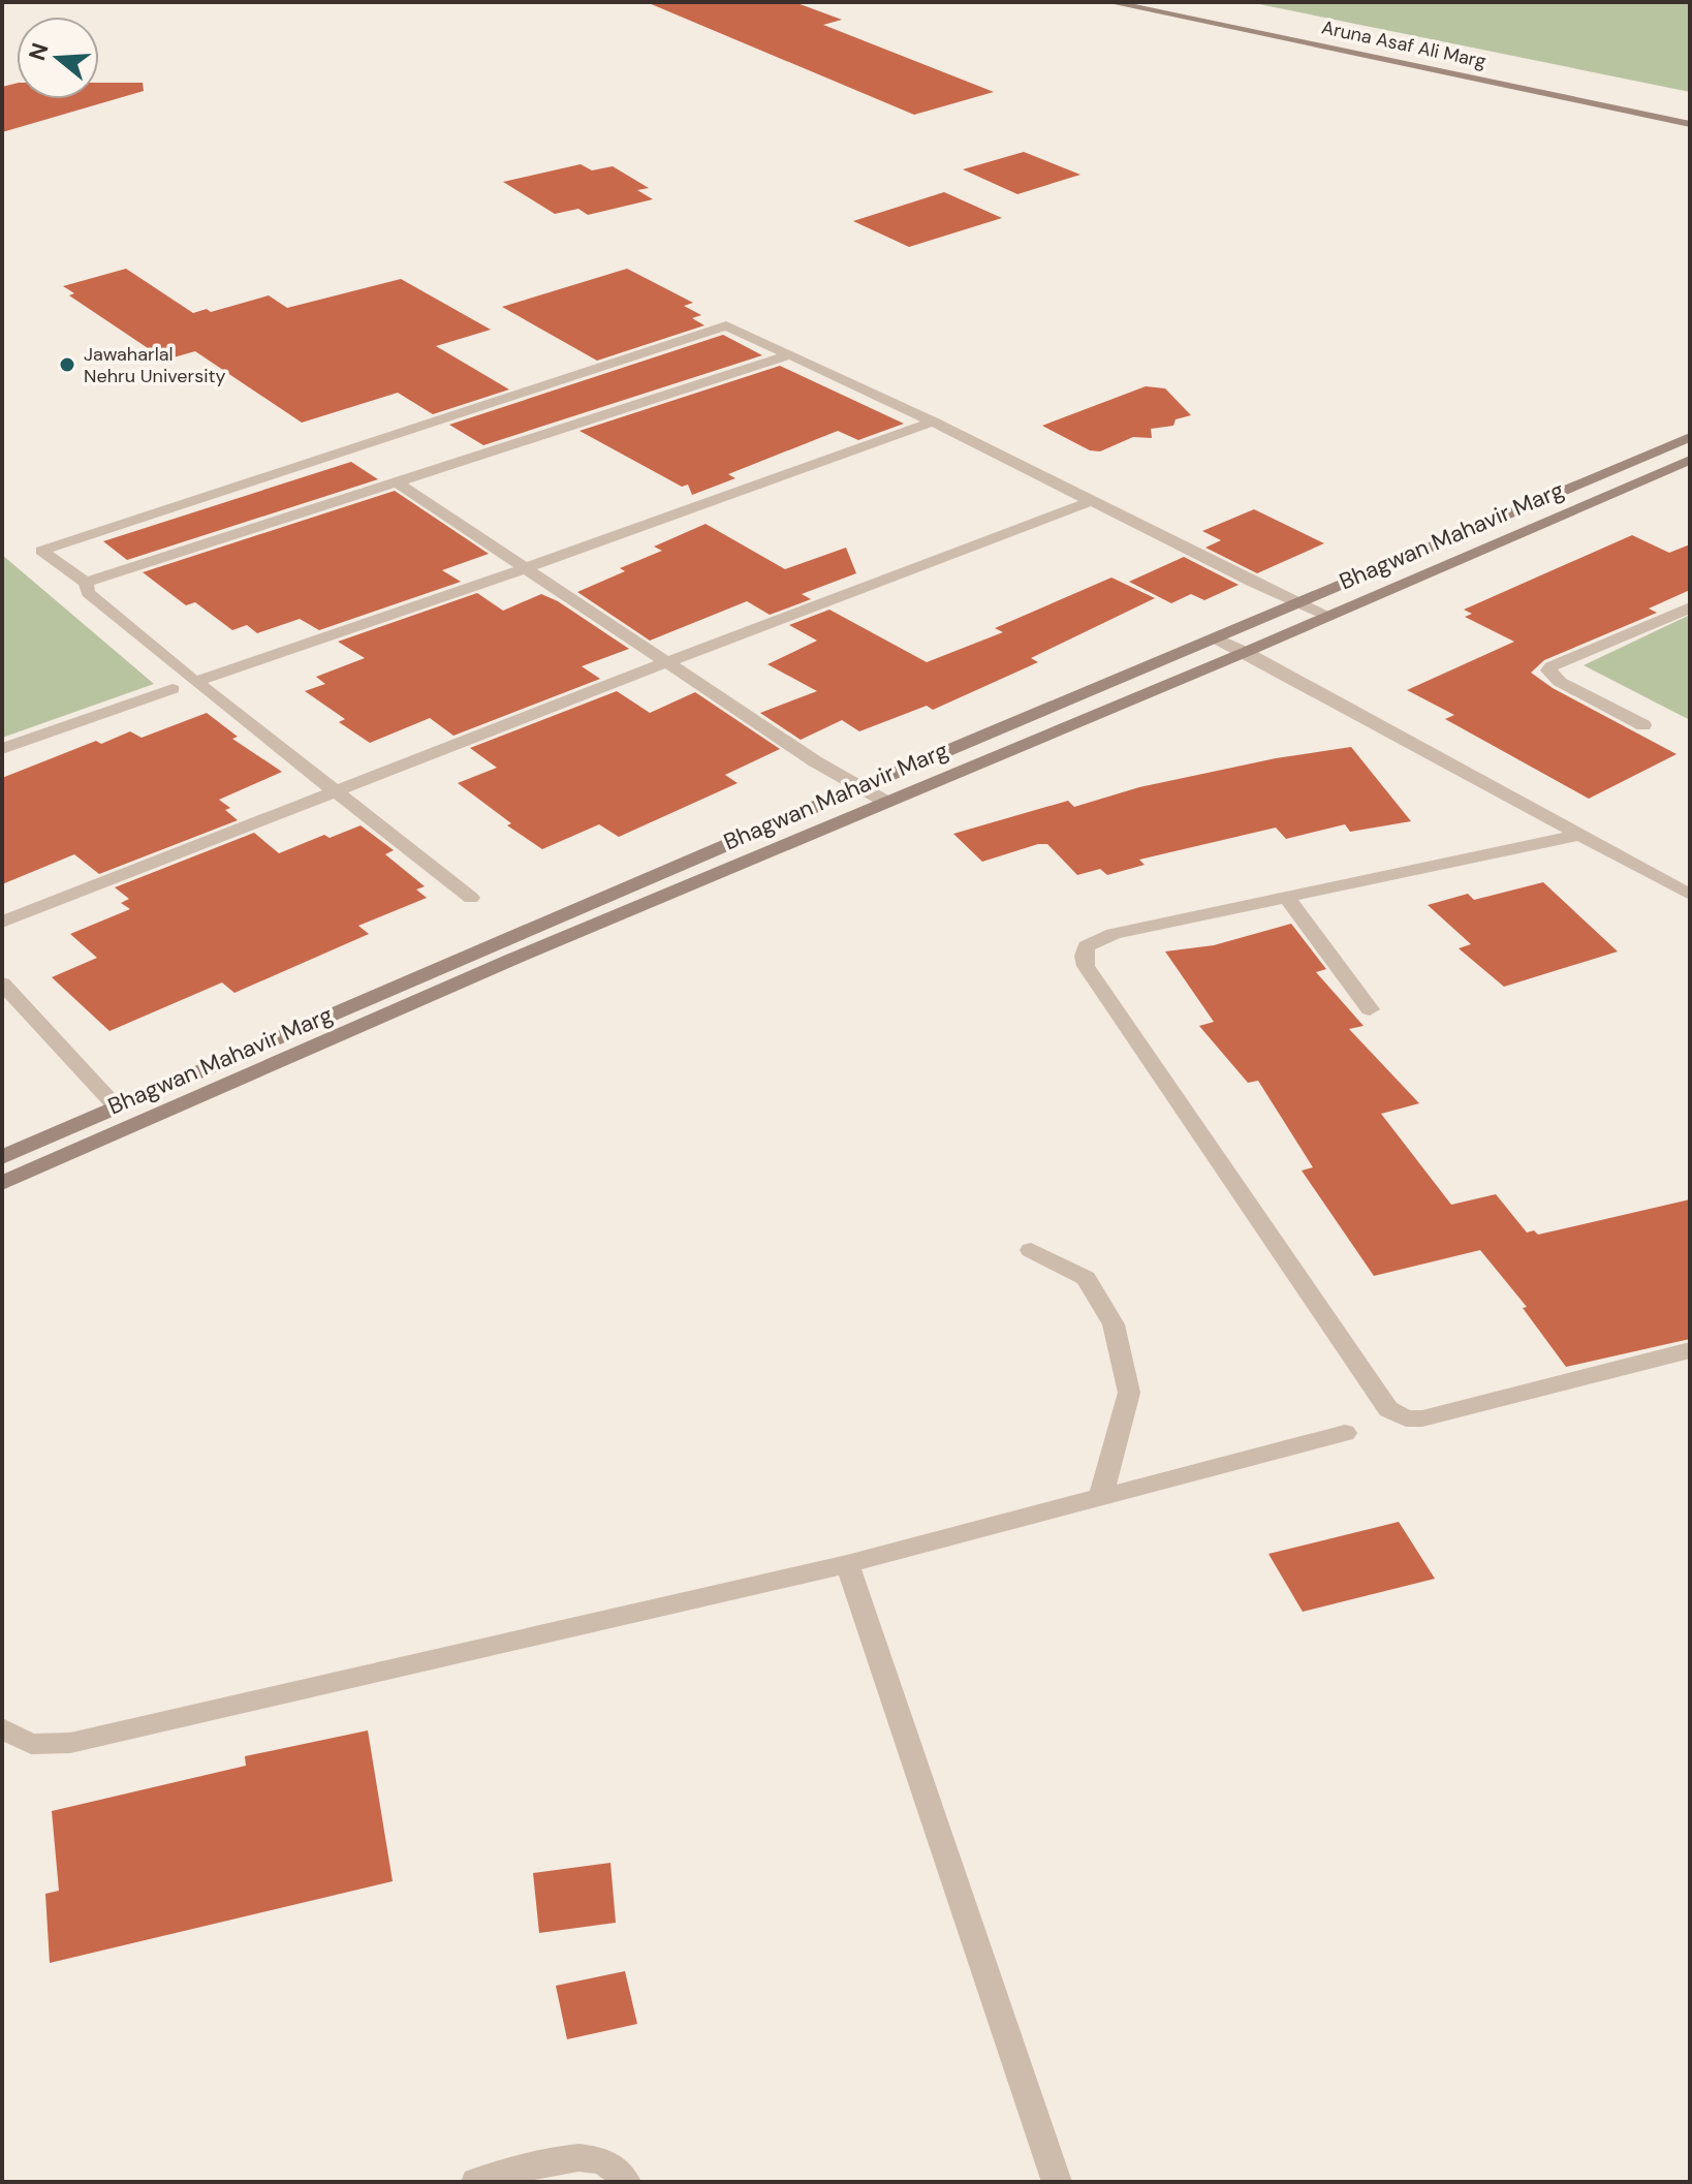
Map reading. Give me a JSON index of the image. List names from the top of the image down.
{
  "streets": {
    "street": ["Aruna Asaf Ali Marg", "Bhagwan Mahavir Marg"]
  },
  "places": ["Jawaharlal Nehru University"],
  "north": "left"
}
